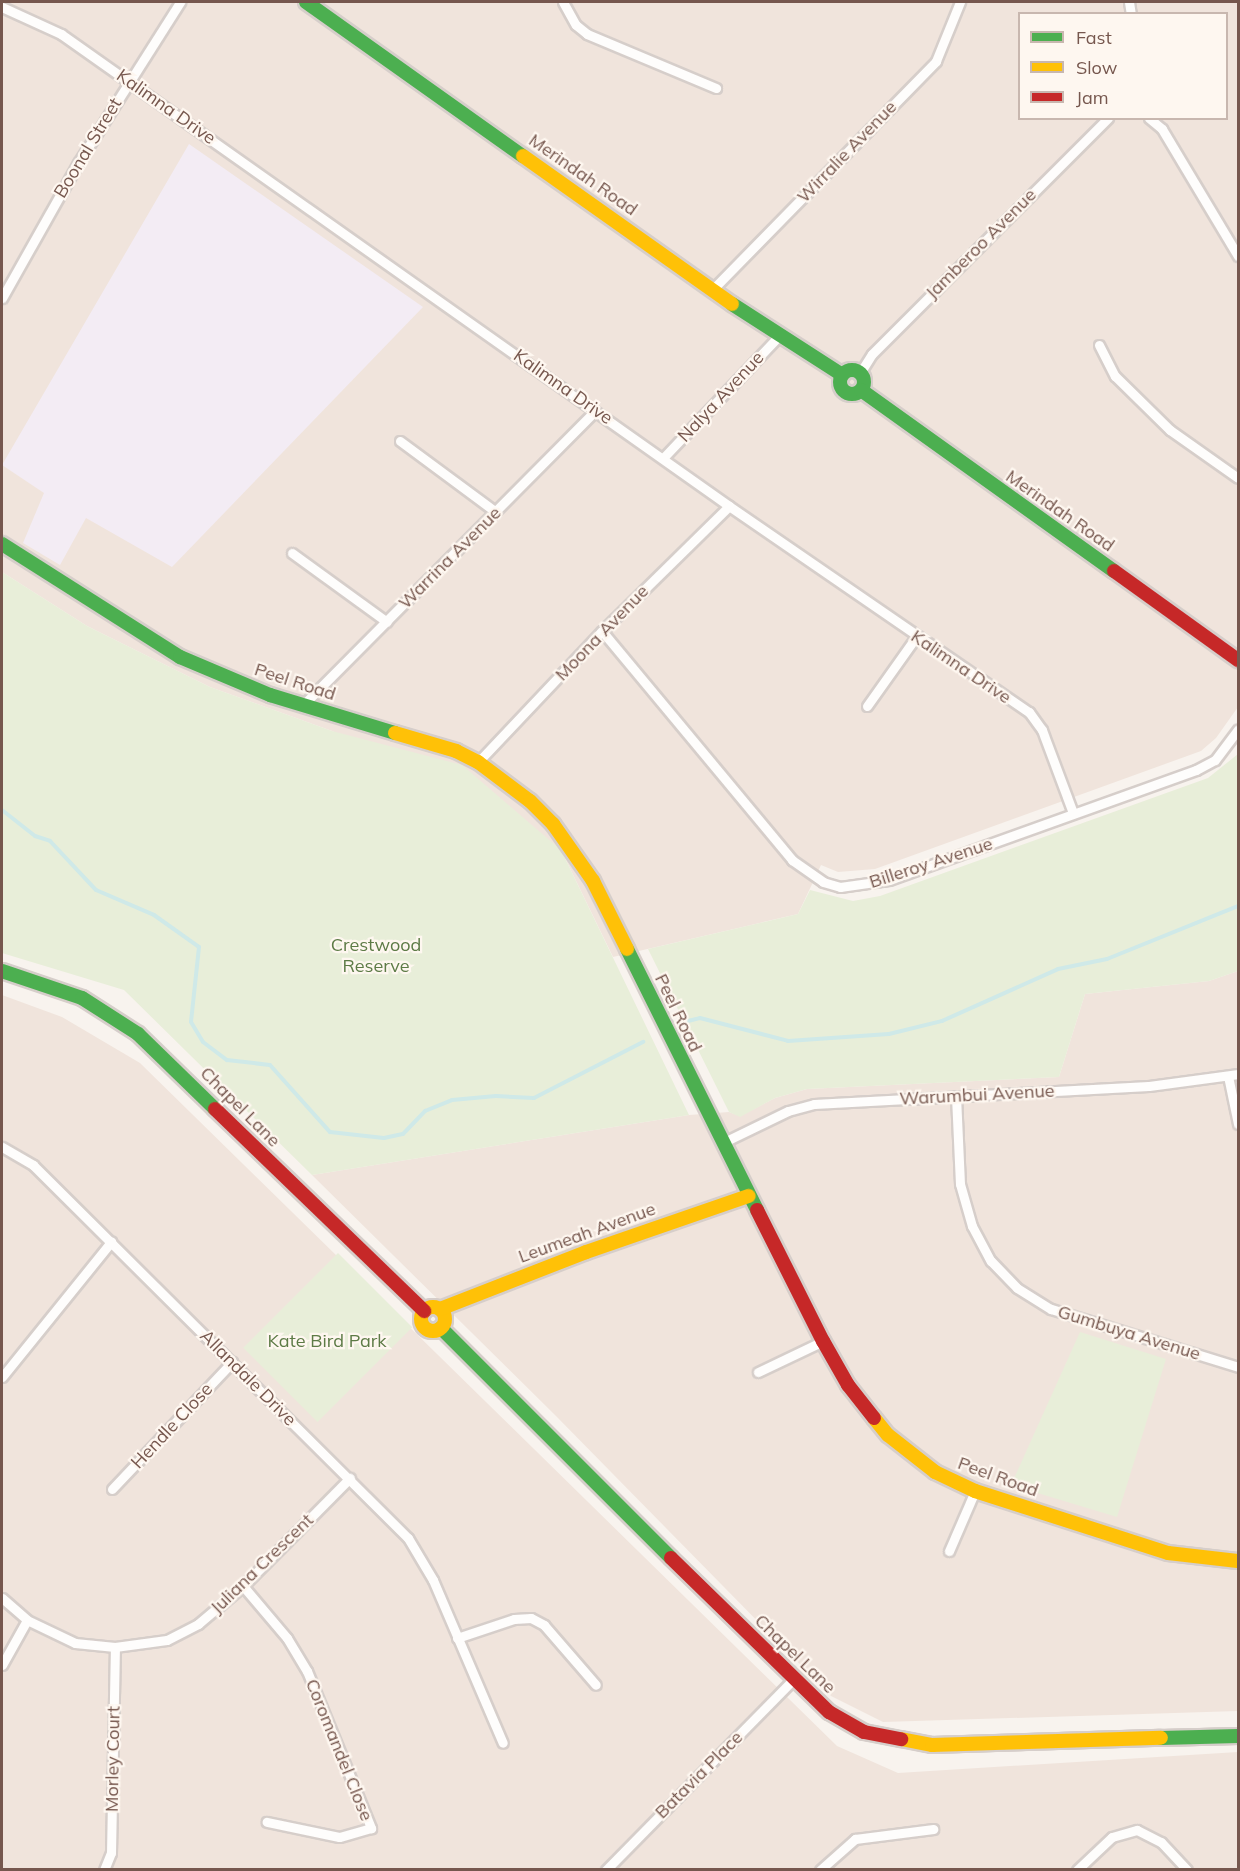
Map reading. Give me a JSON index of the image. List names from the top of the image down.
{
  "streets": {
    "main road": [
      "Merindah Road",
      "Peel Road",
      "Chapel Lane",
      "Leumeah Avenue"
    ],
    "street": [
      "Kalimna Drive",
      "Boonal Street",
      "Wirralie Avenue",
      "Jamberoo Avenue",
      "Nalya Avenue",
      "Warrina Avenue",
      "Moona Avenue",
      "Billeroy Avenue",
      "Warumbui Avenue",
      "Gumbuya Avenue",
      "Allandale Drive",
      "Hendle Close",
      "Juliana Crescent",
      "Coromandel Close",
      "Morley Court",
      "Batavia Place"
    ]
  },
  "crossings": [
    ["Kalimna Drive", "Boonal Street"],
    ["Kalimna Drive", "Nalya Avenue"],
    ["Kalimna Drive", "Warrina Avenue"],
    ["Kalimna Drive", "Moona Avenue"],
    ["Kalimna Drive", "Billeroy Avenue"],
    ["Wirralie Avenue", "Merindah Road"],
    ["Merindah Road", "Jamberoo Avenue"],
    ["Merindah Road", "Nalya Avenue"],
    ["Warrina Avenue", "Peel Road"],
    ["Moona Avenue", "Peel Road"],
    ["Moona Avenue", "Billeroy Avenue"],
    ["Peel Road", "Warumbui Avenue"],
    ["Peel Road", "Leumeah Avenue"],
    ["Warumbui Avenue", "Gumbuya Avenue"],
    ["Chapel Lane", "Leumeah Avenue"],
    ["Chapel Lane", "Batavia Place"],
    ["Allandale Drive", "Hendle Close"],
    ["Allandale Drive", "Juliana Crescent"],
    ["Juliana Crescent", "Coromandel Close"],
    ["Juliana Crescent", "Morley Court"]
  ],
  "parks": ["Crestwood Reserve", "Kate Bird Park"],
  "legend": ["Fast", "Slow", "Jam"]
}
